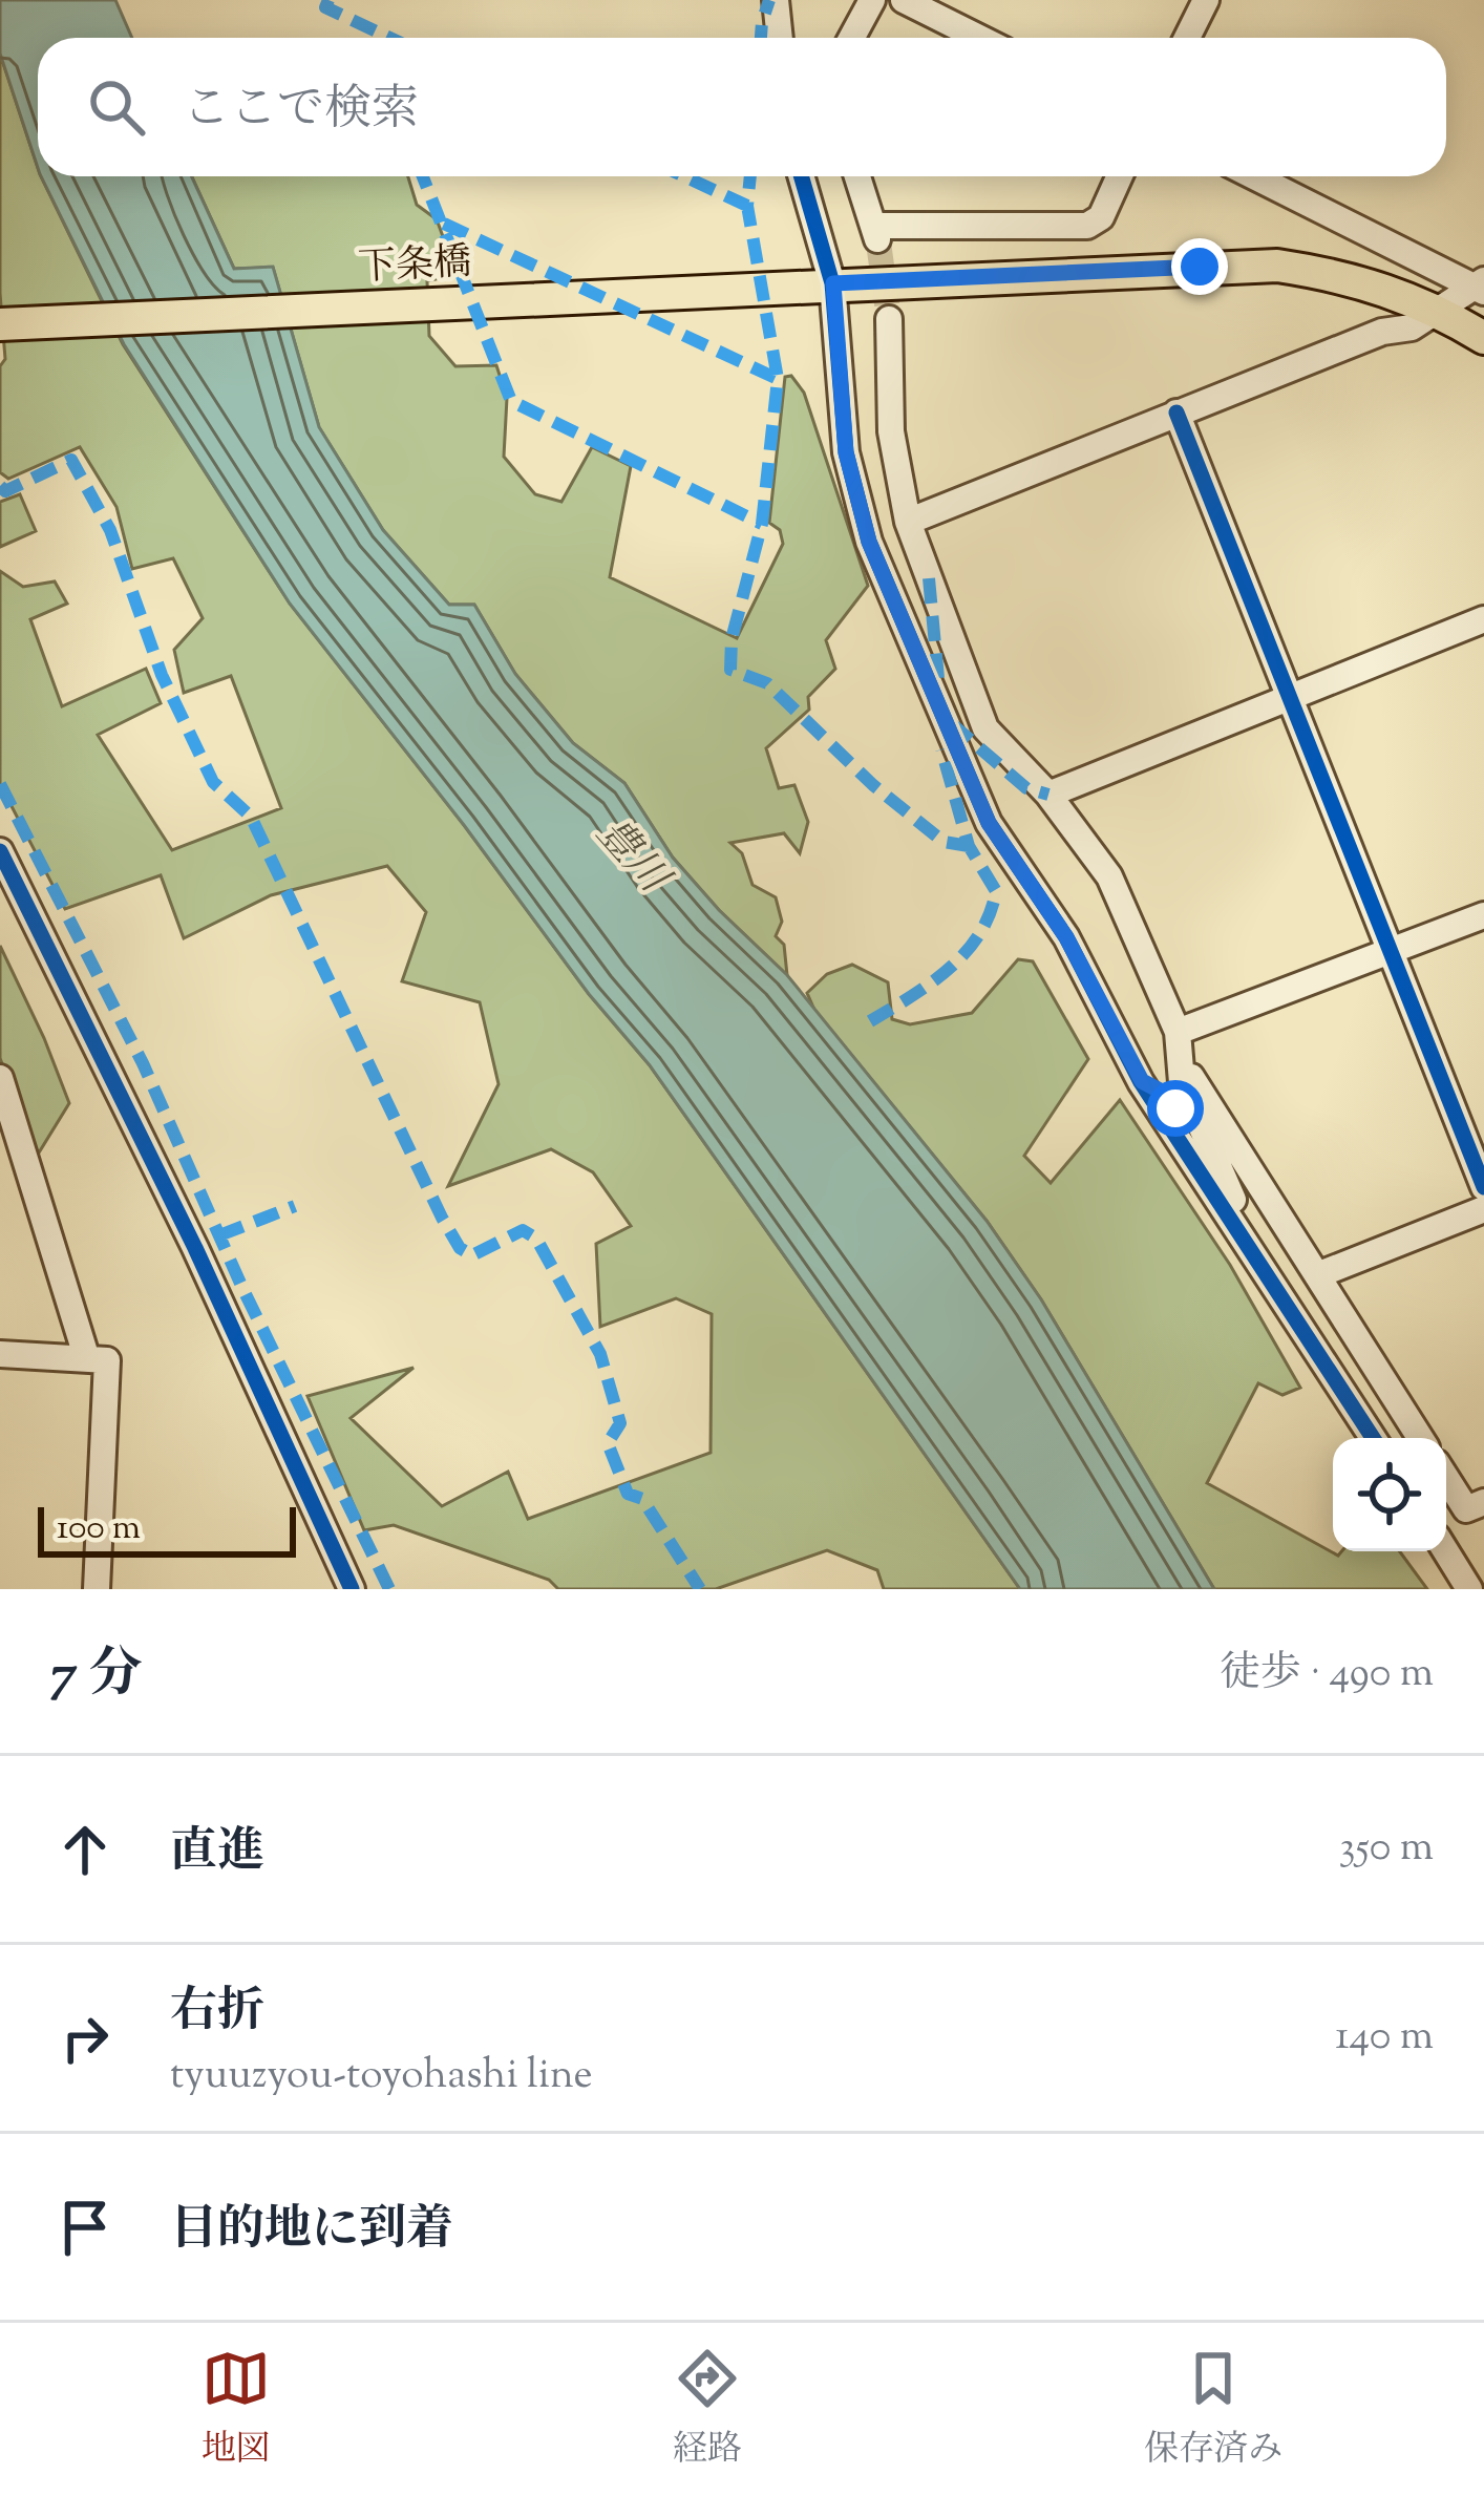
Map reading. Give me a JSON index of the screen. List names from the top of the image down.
{
  "streets": {
    "main road": ["下条橋"]
  },
  "water": ["豊川"],
  "scale_bar": "100 m",
  "page": {
    "search": "ここで検索",
    "scale": "100 m",
    "heading": ["7 分", "徒歩 · 490 m"],
    "list": [
      ["直進", "350 m"],
      ["右折", "tyuuzyou-toyohashi line", "140 m"],
      "目的地に到着"
    ],
    "nav": ["地図", "経路", "保存済み"]
  }
}
